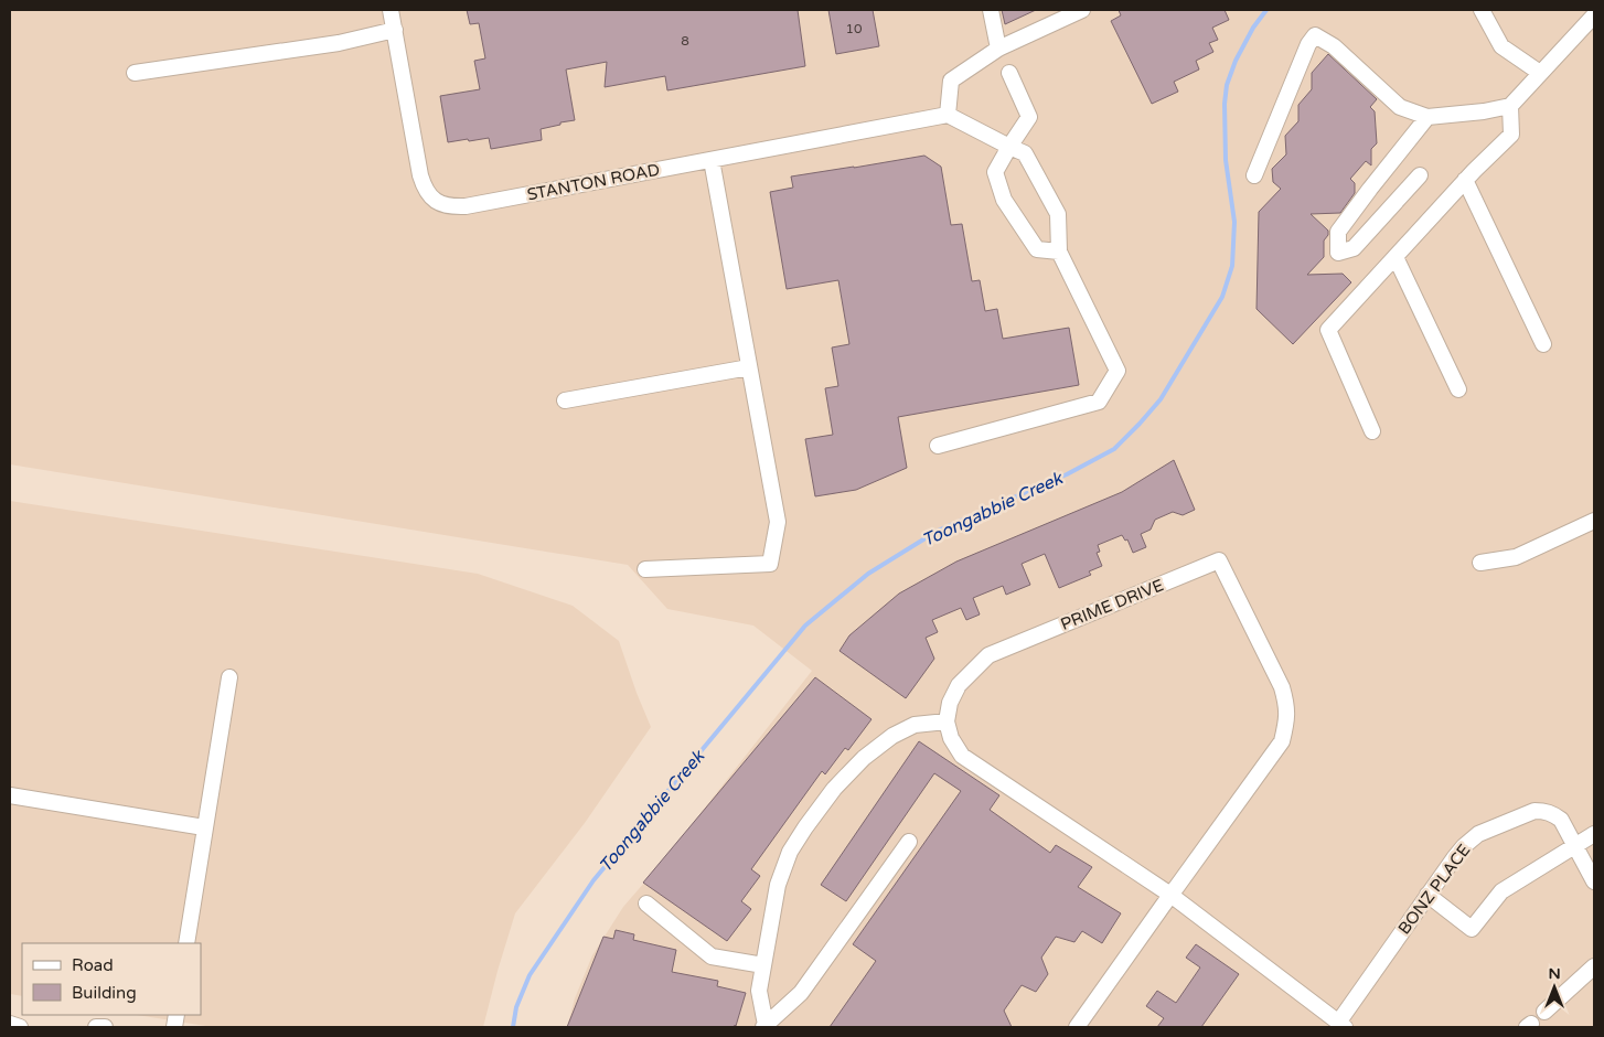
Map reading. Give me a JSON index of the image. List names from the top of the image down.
{
  "streets": {
    "street": ["STANTON ROAD", "PRIME DRIVE", "BONZ PLACE"]
  },
  "water": ["Toongabbie Creek"],
  "house_numbers": ["10", "8"],
  "legend": ["Road", "Building"],
  "north": "top"
}
